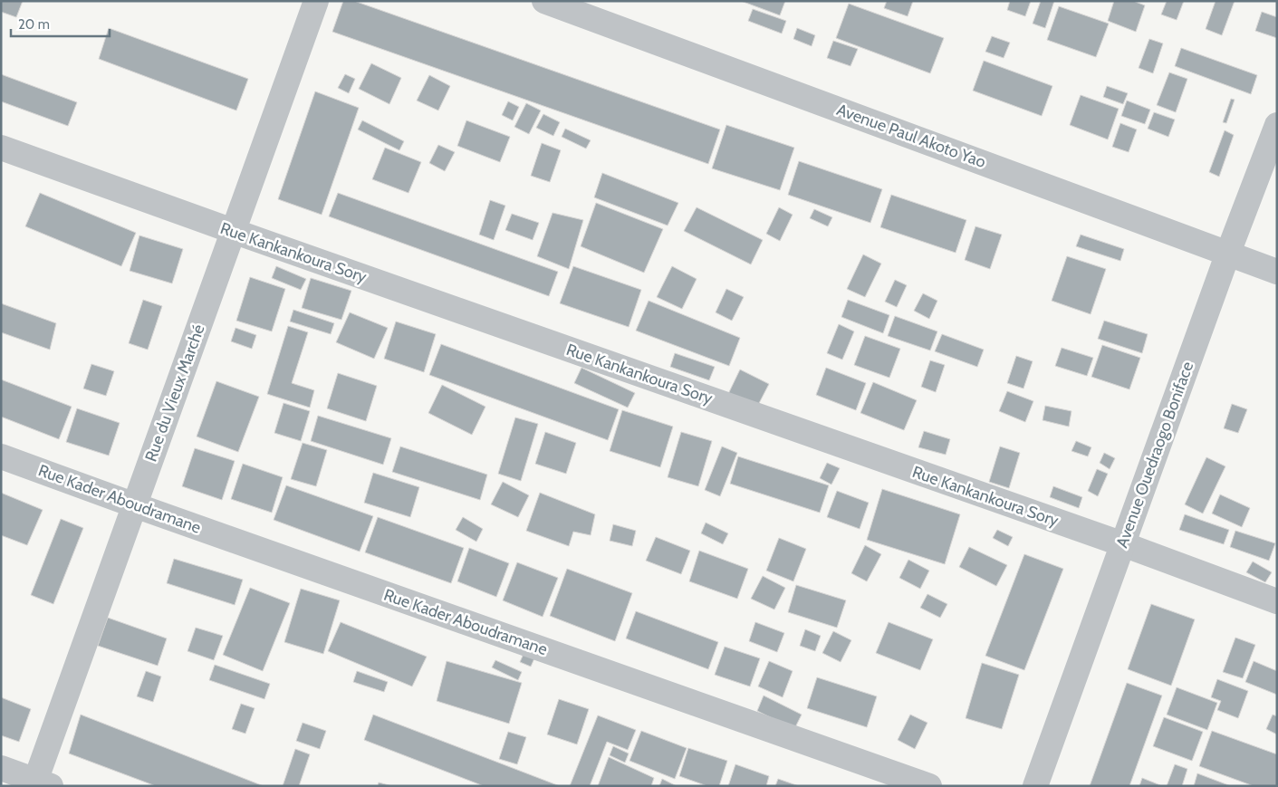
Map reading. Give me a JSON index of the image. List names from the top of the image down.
{
  "streets": {
    "street": [
      "Avenue Paul Akoto Yao",
      "Rue Kankankoura Sory",
      "Rue du Vieux Marché",
      "Avenue Ouedraogo Boniface",
      "Rue Kader Aboudramane"
    ]
  },
  "crossings": [
    ["Avenue Paul Akoto Yao", "Avenue Ouedraogo Boniface"],
    ["Rue Kankankoura Sory", "Rue du Vieux Marché"],
    ["Rue Kankankoura Sory", "Avenue Ouedraogo Boniface"],
    ["Rue du Vieux Marché", "Rue Kader Aboudramane"]
  ],
  "scale_bar": "20 m"
}
